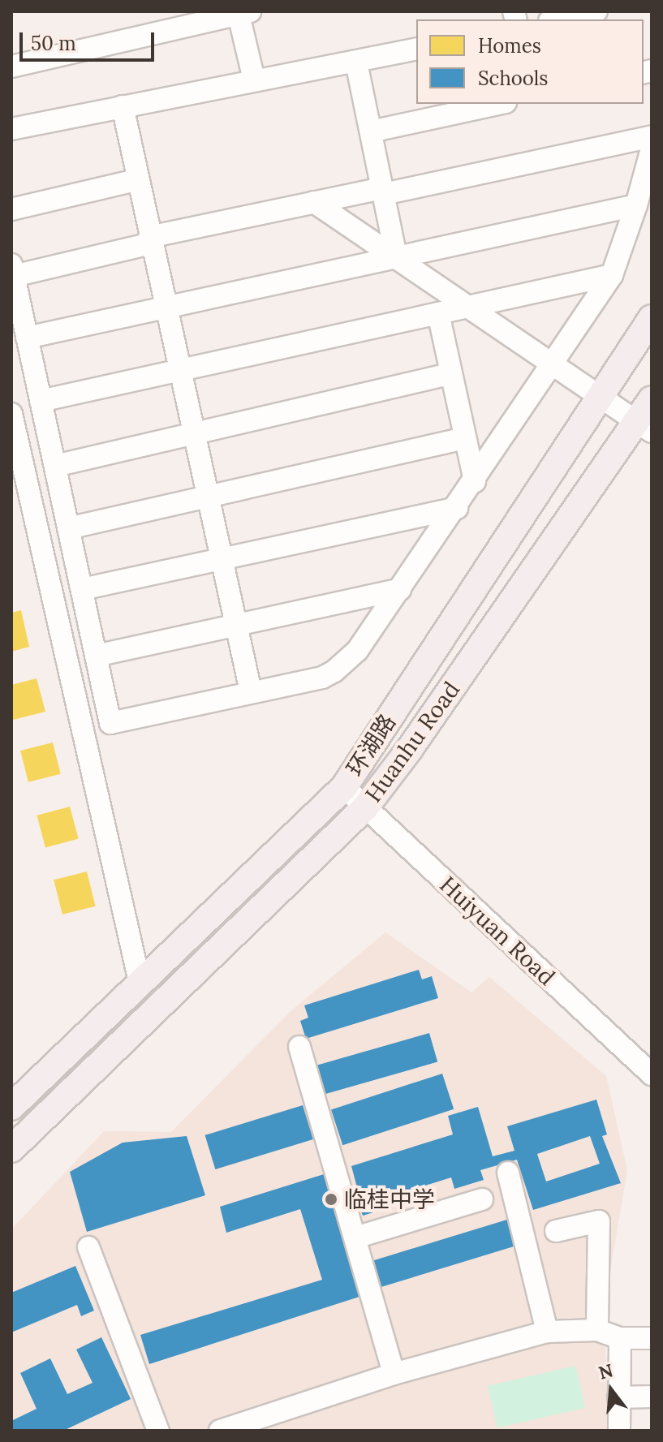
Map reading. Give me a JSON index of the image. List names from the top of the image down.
{
  "streets": {
    "main road": ["Huanhu Road", "环湖路"],
    "street": ["Huiyuan Road"]
  },
  "crossings": [
    ["Huanhu Road", "Huiyuan Road"],
    ["环湖路", "Huiyuan Road"]
  ],
  "places": ["临桂中学"],
  "legend": ["Homes", "Schools"],
  "scale_bar": "50 m",
  "north": "top"
}
